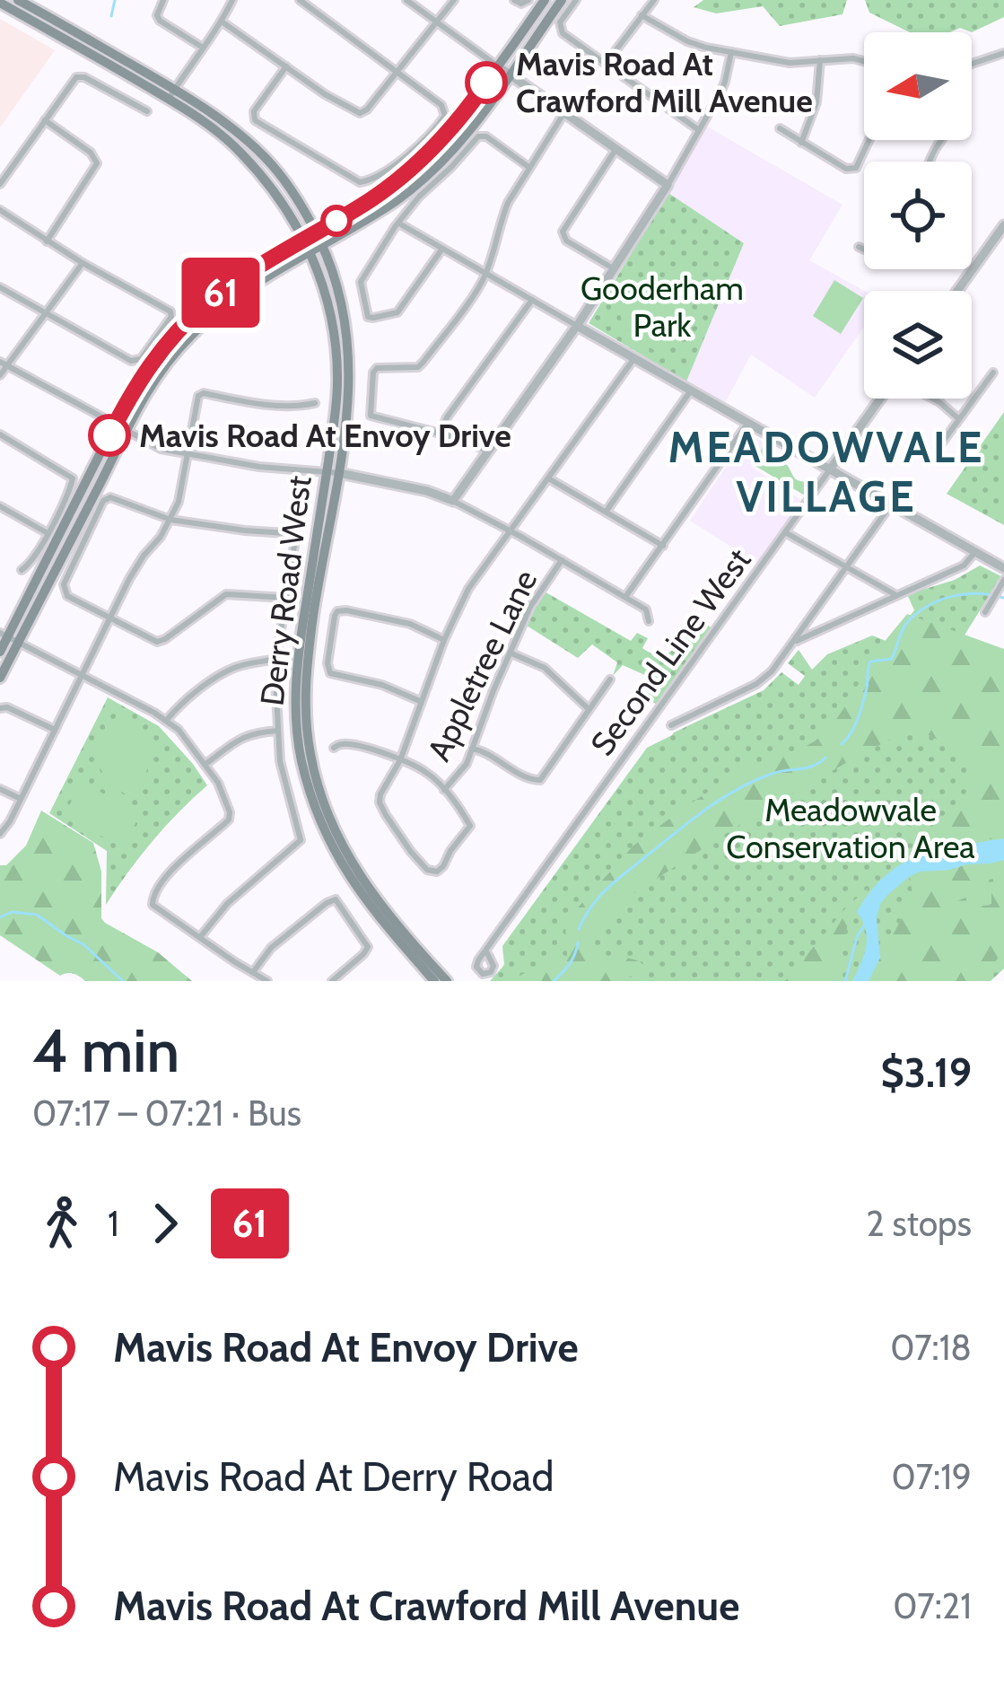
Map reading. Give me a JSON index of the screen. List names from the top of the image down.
{
  "streets": {
    "main road": ["Derry Road West"],
    "street": ["Second Line West", "Appletree Lane"]
  },
  "districts": ["MEADOWVALE VILLAGE"],
  "parks": ["Gooderham Park", "Meadowvale Conservation Area"],
  "places": ["Mavis Road At Crawford Mill Avenue", "Mavis Road At Envoy Drive"],
  "lines": ["bus line 61"],
  "north": "left",
  "page": {
    "on_map": "61",
    "heading": ["4 min", "07:17 – 07:21 · Bus", "$3.19"],
    "legs": ["1", "61", "2 stops"],
    "list": [
      {
        "name": "Mavis Road At Envoy Drive",
        "value": "07:18"
      },
      {
        "name": "Mavis Road At Derry Road",
        "value": "07:19"
      },
      {
        "name": "Mavis Road At Crawford Mill Avenue",
        "value": "07:21"
      }
    ]
  }
}
